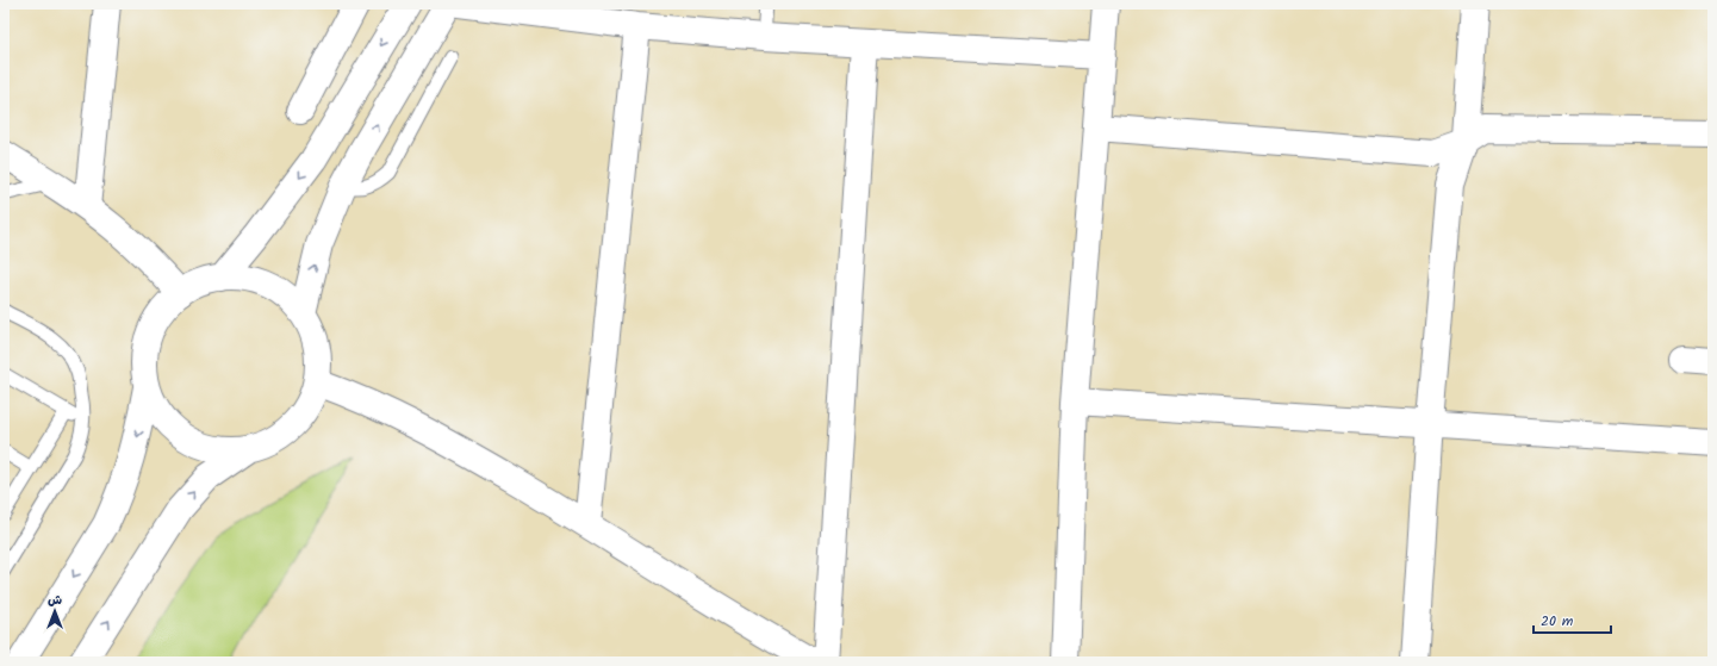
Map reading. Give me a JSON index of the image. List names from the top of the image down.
{
  "scale_bar": "20 m",
  "north": "top"
}
